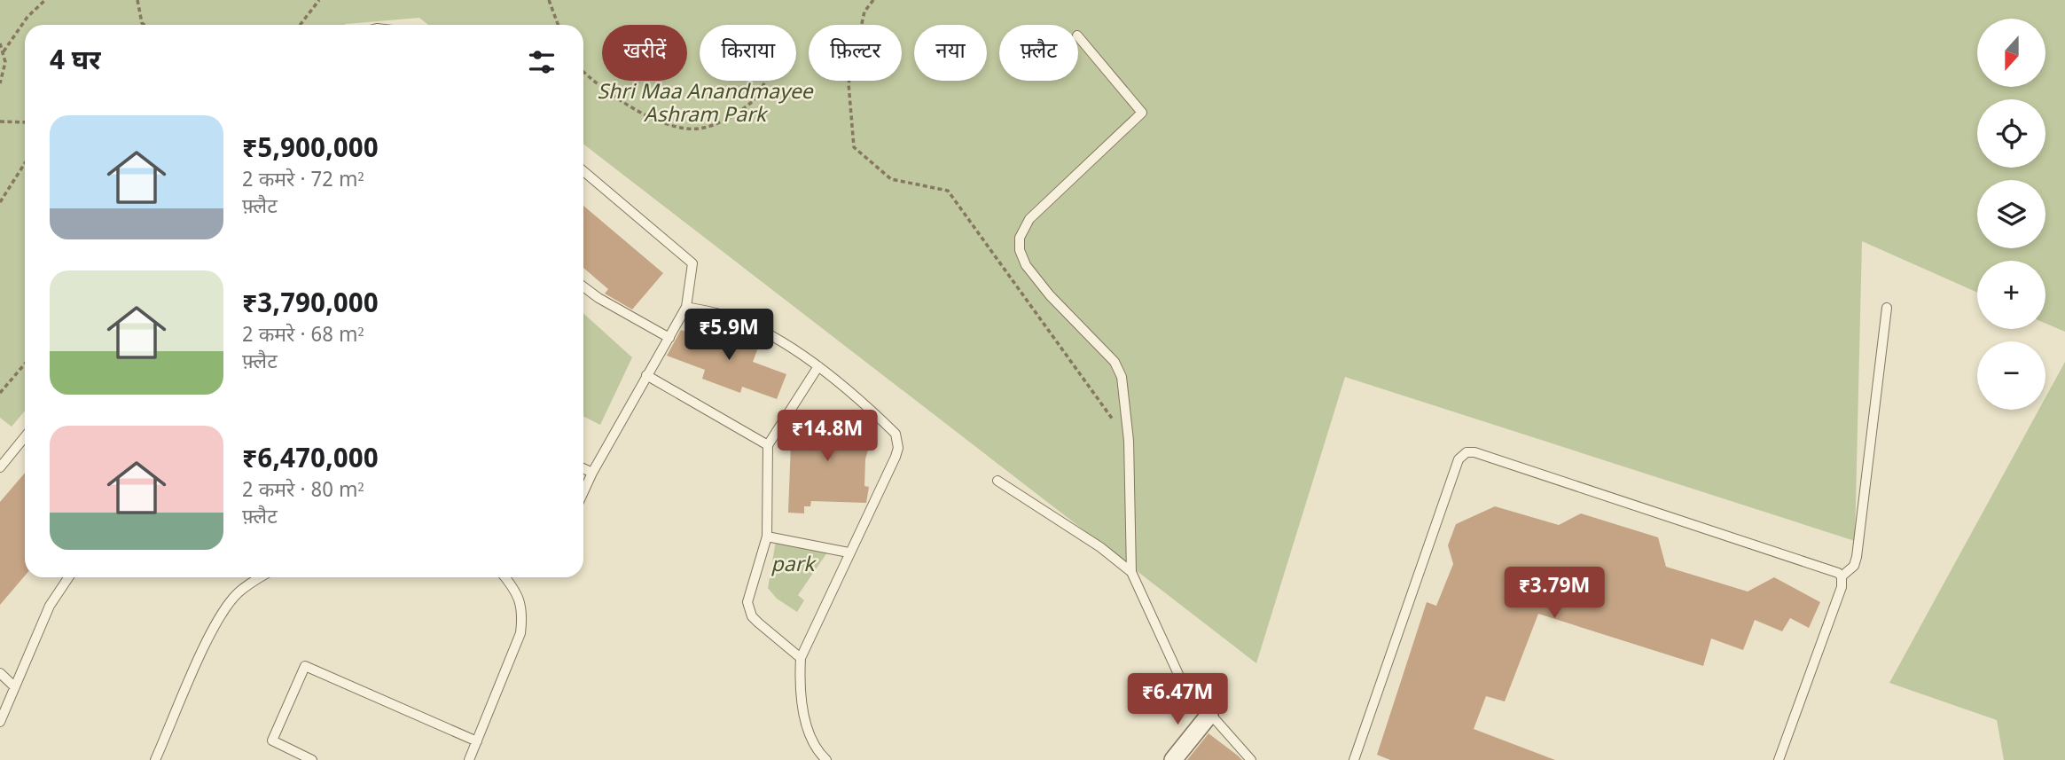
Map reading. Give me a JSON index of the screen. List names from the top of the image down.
{
  "parks": ["Shri Maa Anandmayee Ashram Park", "park"],
  "north": "bottom",
  "page": {
    "map_buttons": ["+", "−"],
    "chip": [
      "खरीदें",
      "किराया",
      "फ़िल्टर",
      "नया",
      "फ़्लैट"
    ],
    "heading": "4 घर",
    "list": [
      {
        "name": "₹5,900,000",
        "note": "2 कमरे · 72 m² · फ़्लैट"
      },
      {
        "name": "₹3,790,000",
        "note": "2 कमरे · 68 m² · फ़्लैट"
      },
      {
        "name": "₹6,470,000",
        "note": "2 कमरे · 80 m² · फ़्लैट"
      }
    ],
    "price": [
      "₹5.9M",
      "₹14.8M",
      "₹3.79M",
      "₹6.47M"
    ]
  }
}
